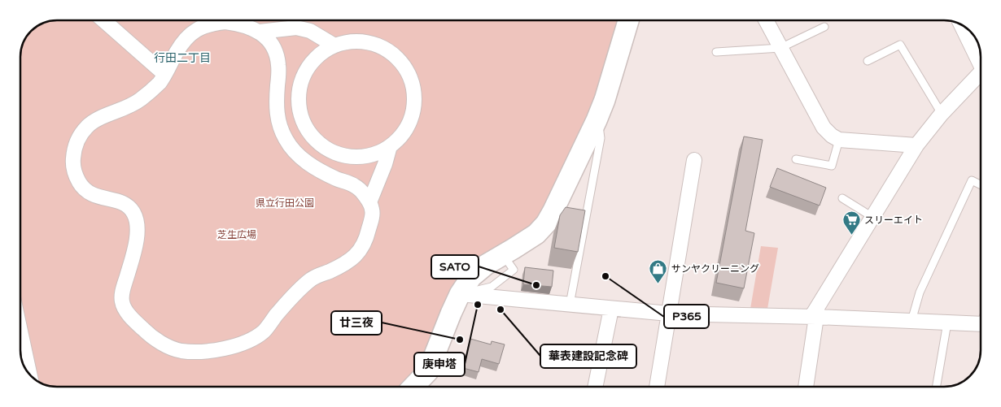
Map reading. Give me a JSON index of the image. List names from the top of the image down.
{
  "districts": ["行田二丁目"],
  "parks": ["県立行田公園", "芝生広場"],
  "places": {
    "supermarket": ["スリーエイト"],
    "other": [
      "P365",
      "SATO",
      "庚申塔",
      "華表建設記念碑",
      "廿三夜"
    ],
    "shop": ["サンヤクリーニング"]
  }
}
